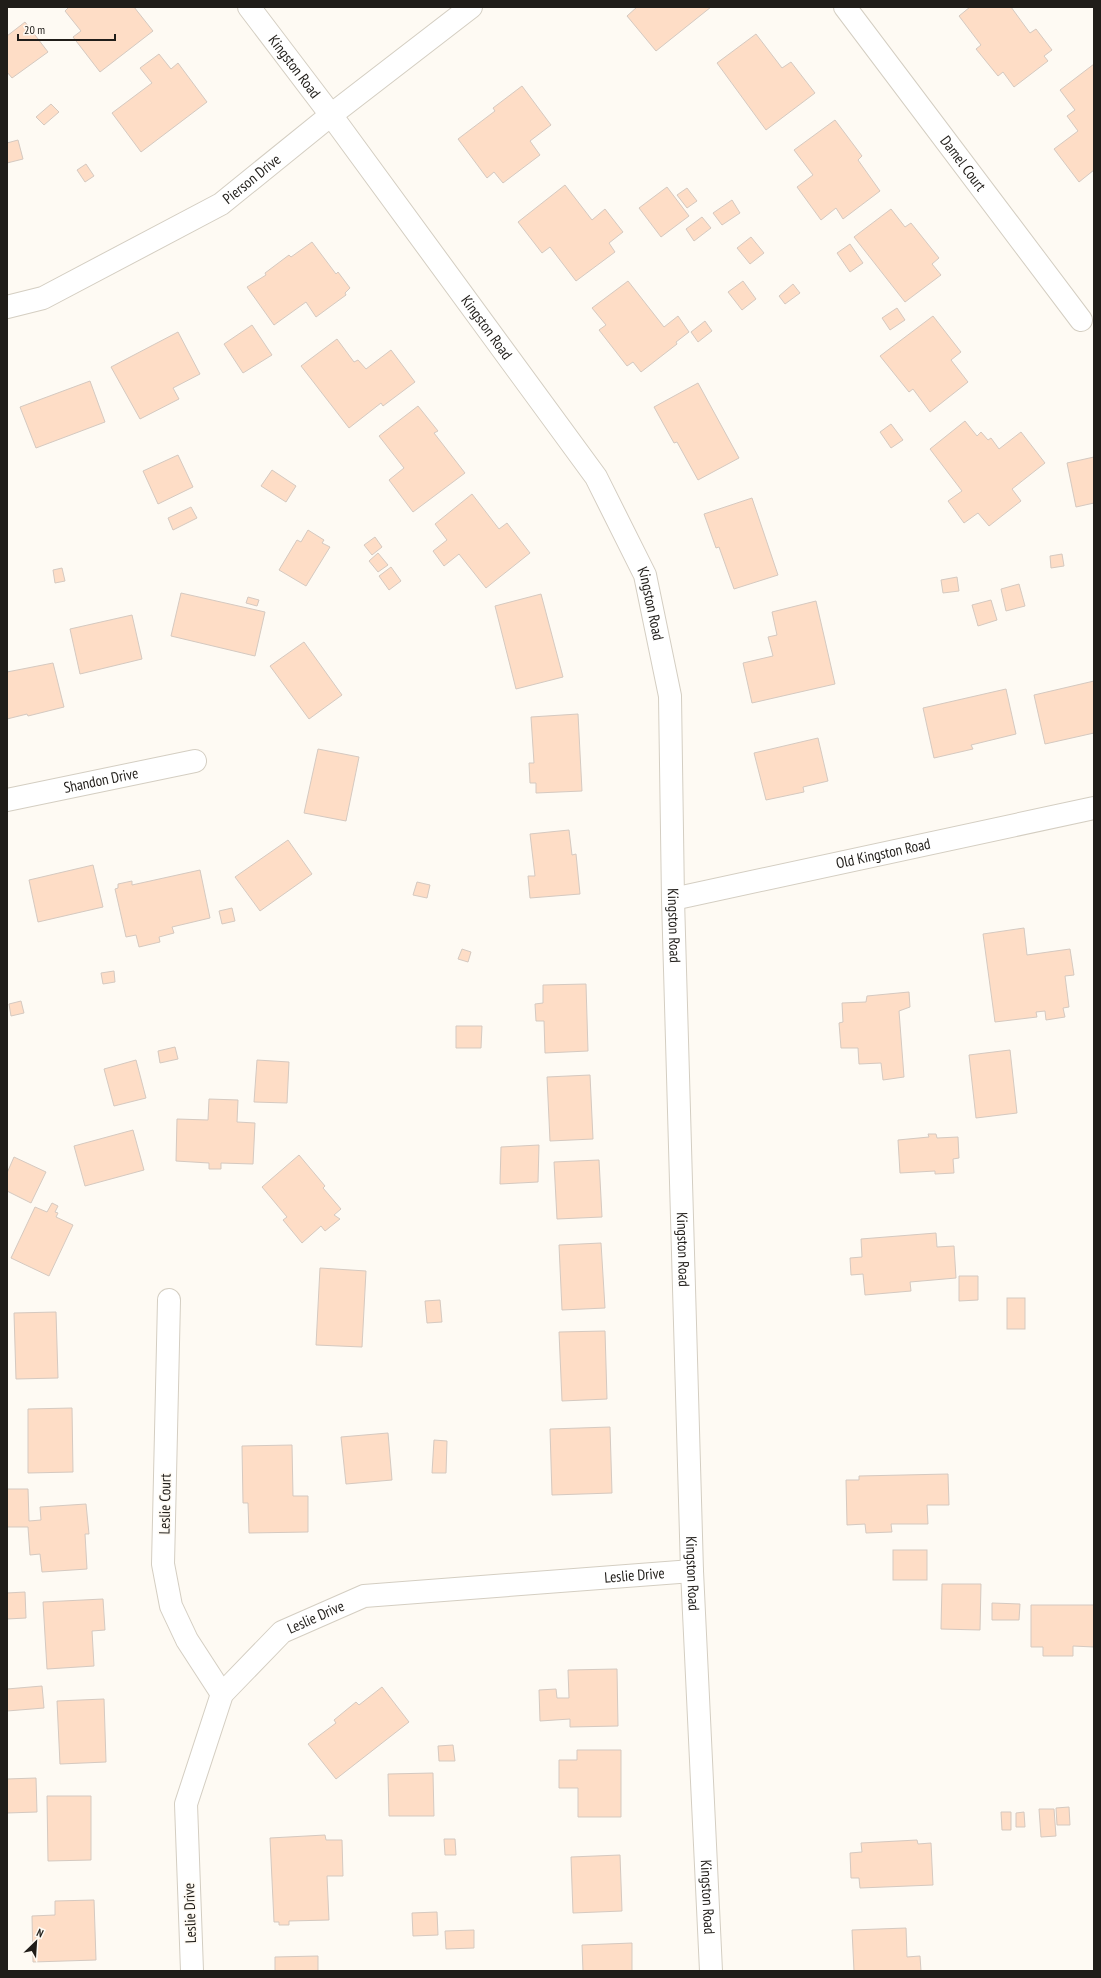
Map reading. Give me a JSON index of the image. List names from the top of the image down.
{
  "streets": {
    "street": [
      "Kingston Road",
      "Damel Court",
      "Pierson Drive",
      "Shandon Drive",
      "Old Kingston Road",
      "Leslie Court",
      "Leslie Drive"
    ]
  },
  "crossings": [
    ["Kingston Road", "Pierson Drive"],
    ["Kingston Road", "Old Kingston Road"],
    ["Kingston Road", "Leslie Drive"],
    ["Leslie Court", "Leslie Drive"]
  ],
  "scale_bar": "20 m",
  "north": "top right"
}
